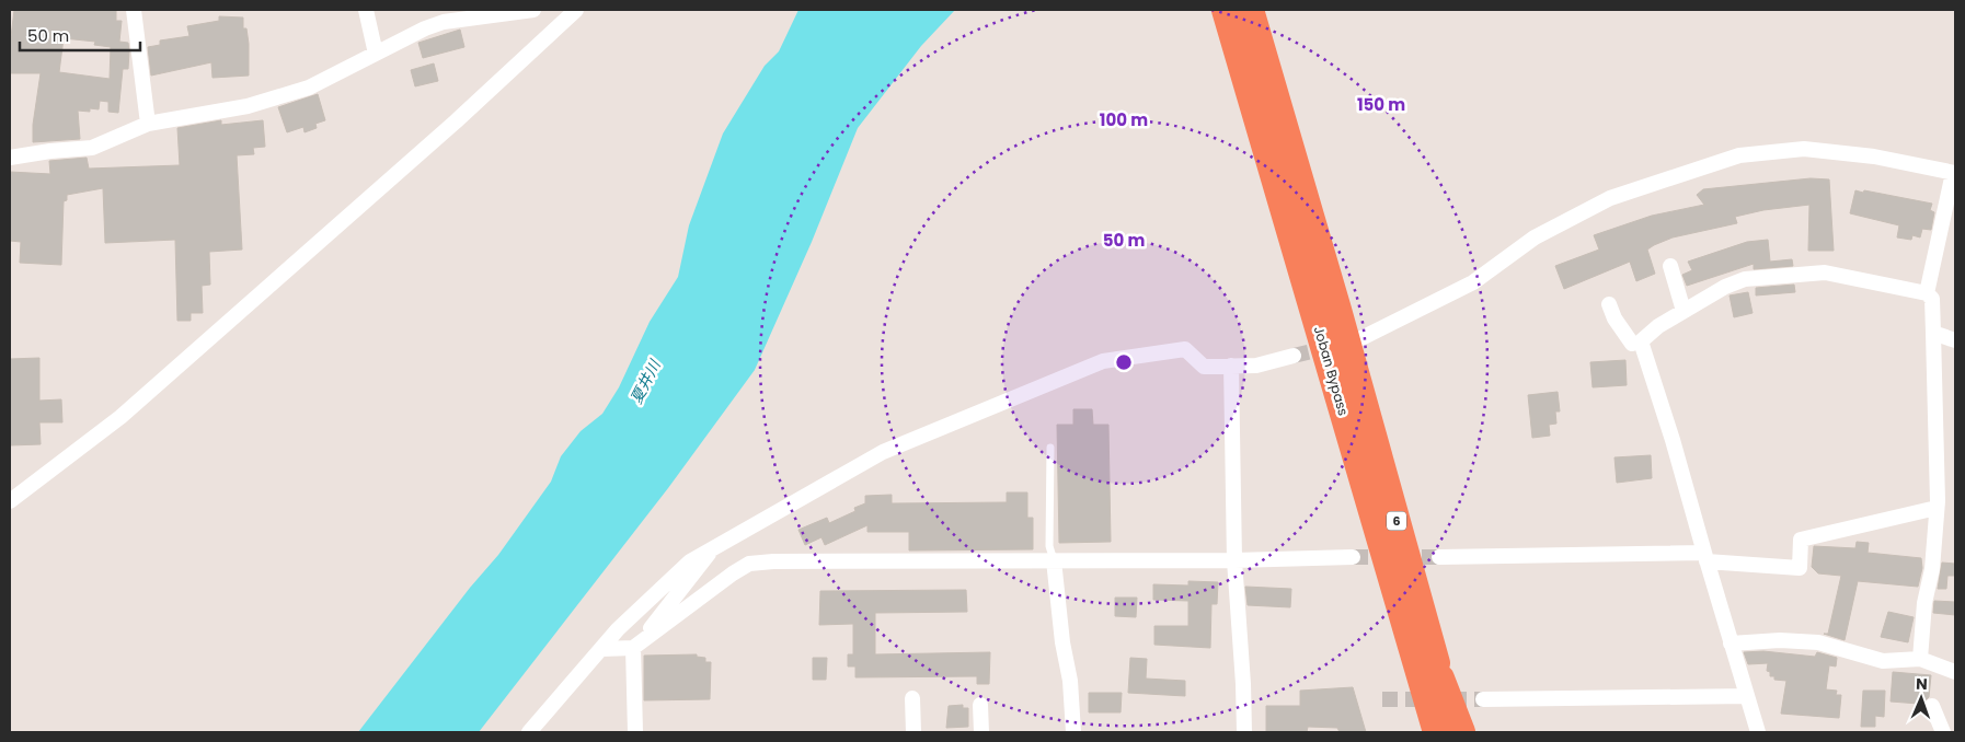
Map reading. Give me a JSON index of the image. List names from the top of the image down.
{
  "streets": {
    "highway": ["Joban Bypass", "6"]
  },
  "water": ["夏井川"],
  "scale_bar": "50 m",
  "north": "top",
  "rings": ["150 m", "100 m", "50 m"]
}
